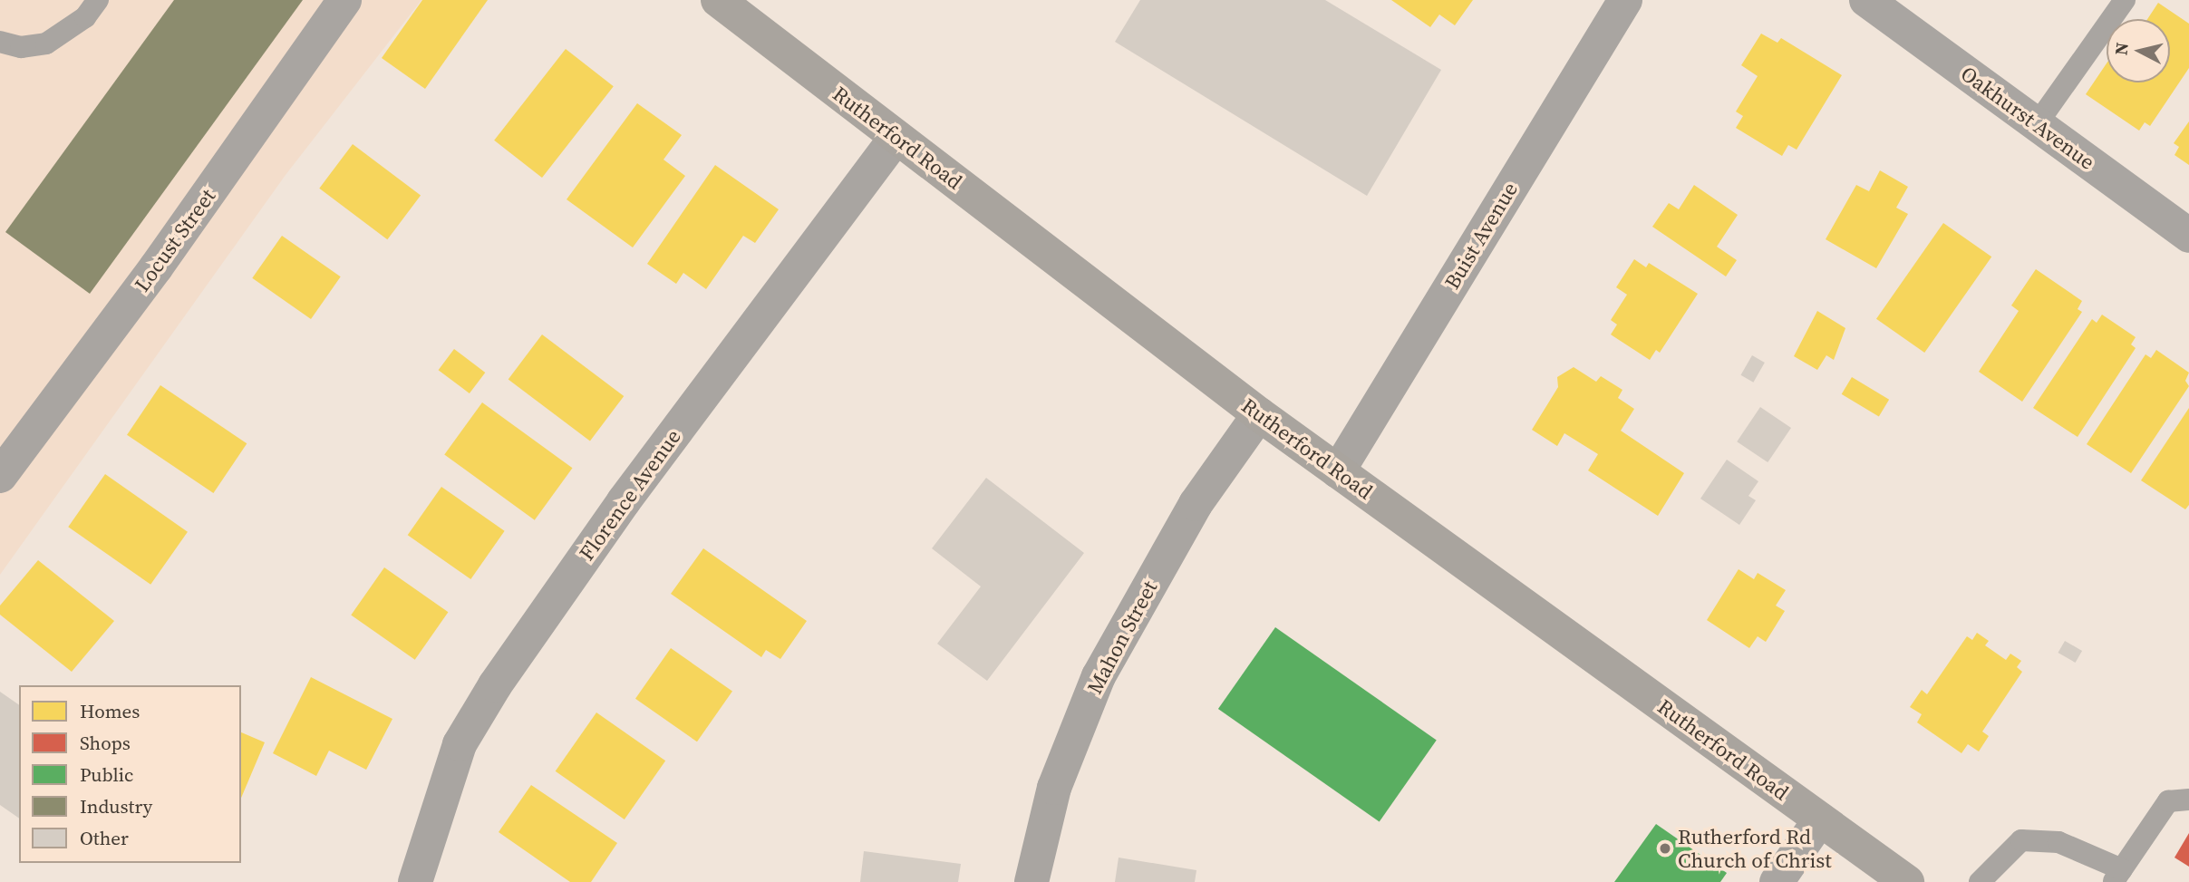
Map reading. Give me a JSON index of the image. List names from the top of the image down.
{
  "streets": {
    "street": [
      "Oakhurst Avenue",
      "Rutherford Road",
      "Buist Avenue",
      "Locust Street",
      "Florence Avenue",
      "Mahon Street"
    ]
  },
  "crossings": [
    ["Rutherford Road", "Buist Avenue"],
    ["Rutherford Road", "Florence Avenue"],
    ["Rutherford Road", "Mahon Street"]
  ],
  "places": ["Rutherford Rd Church of Christ"],
  "legend": [
    "Homes",
    "Shops",
    "Public",
    "Industry",
    "Other"
  ],
  "north": "left"
}
